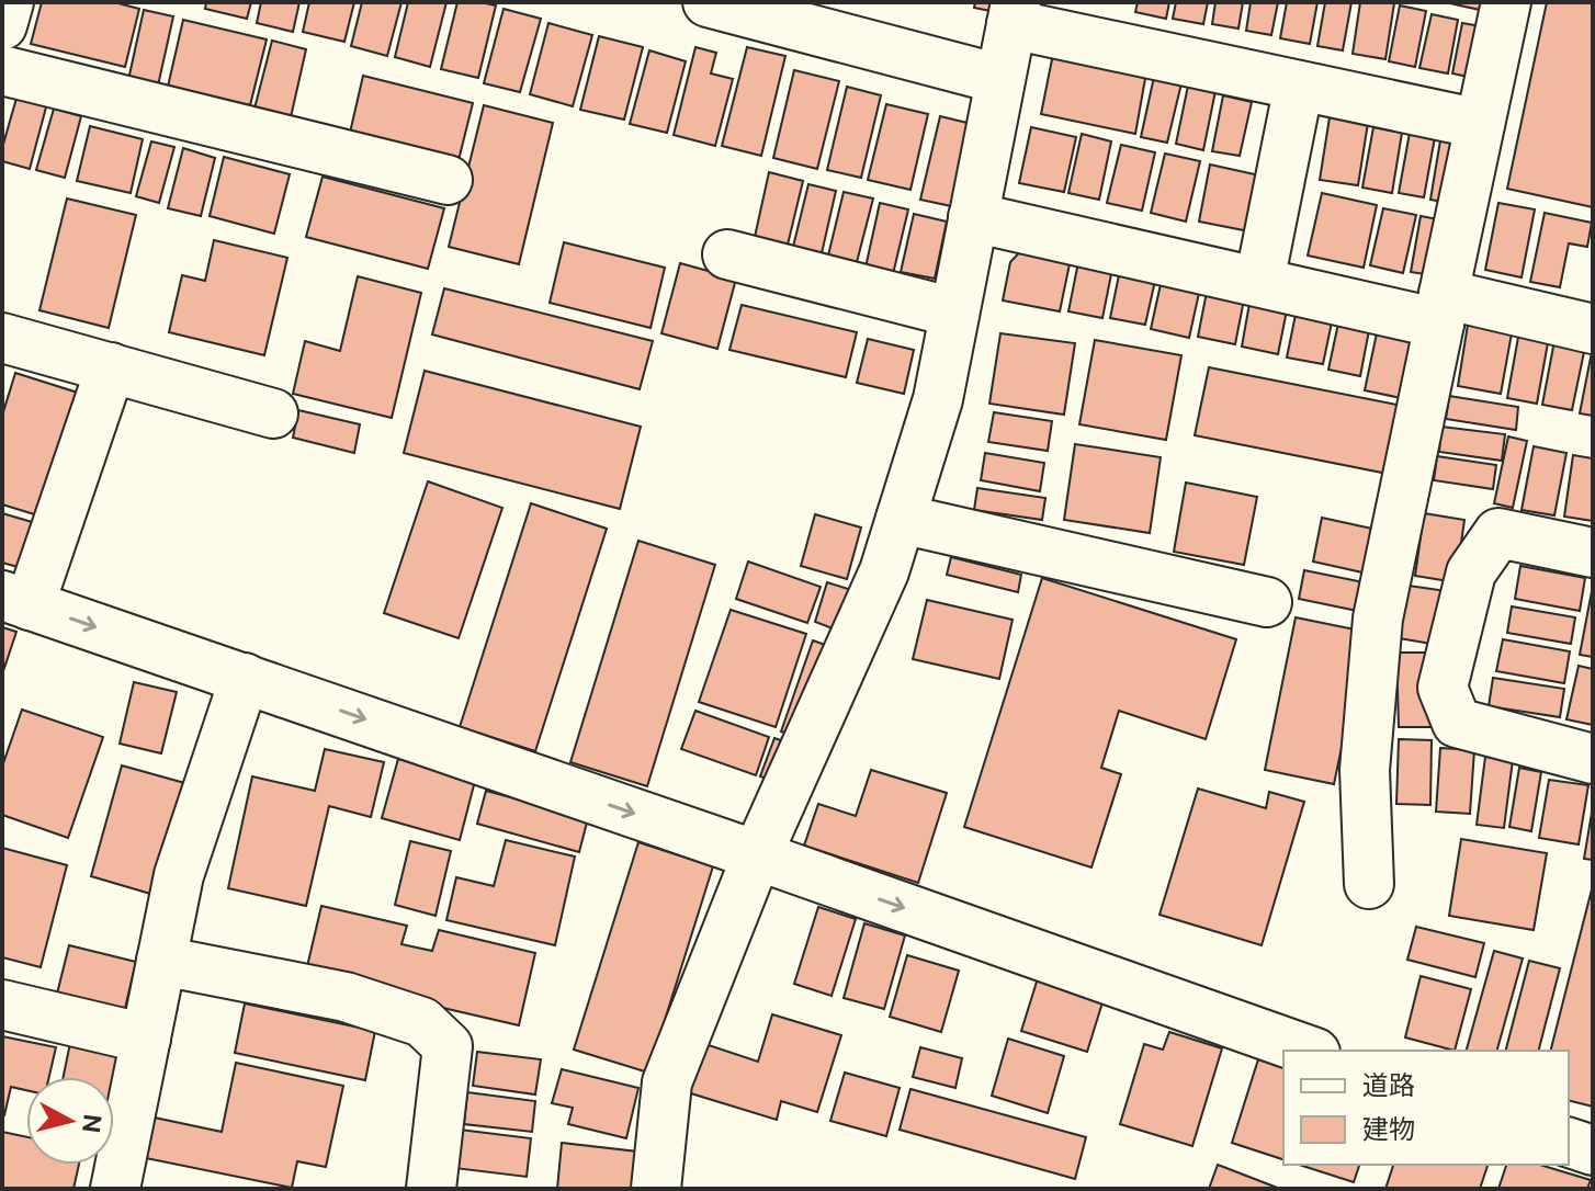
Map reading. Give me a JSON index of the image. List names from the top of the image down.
{
  "legend": ["道路", "建物"],
  "north": "right"
}
